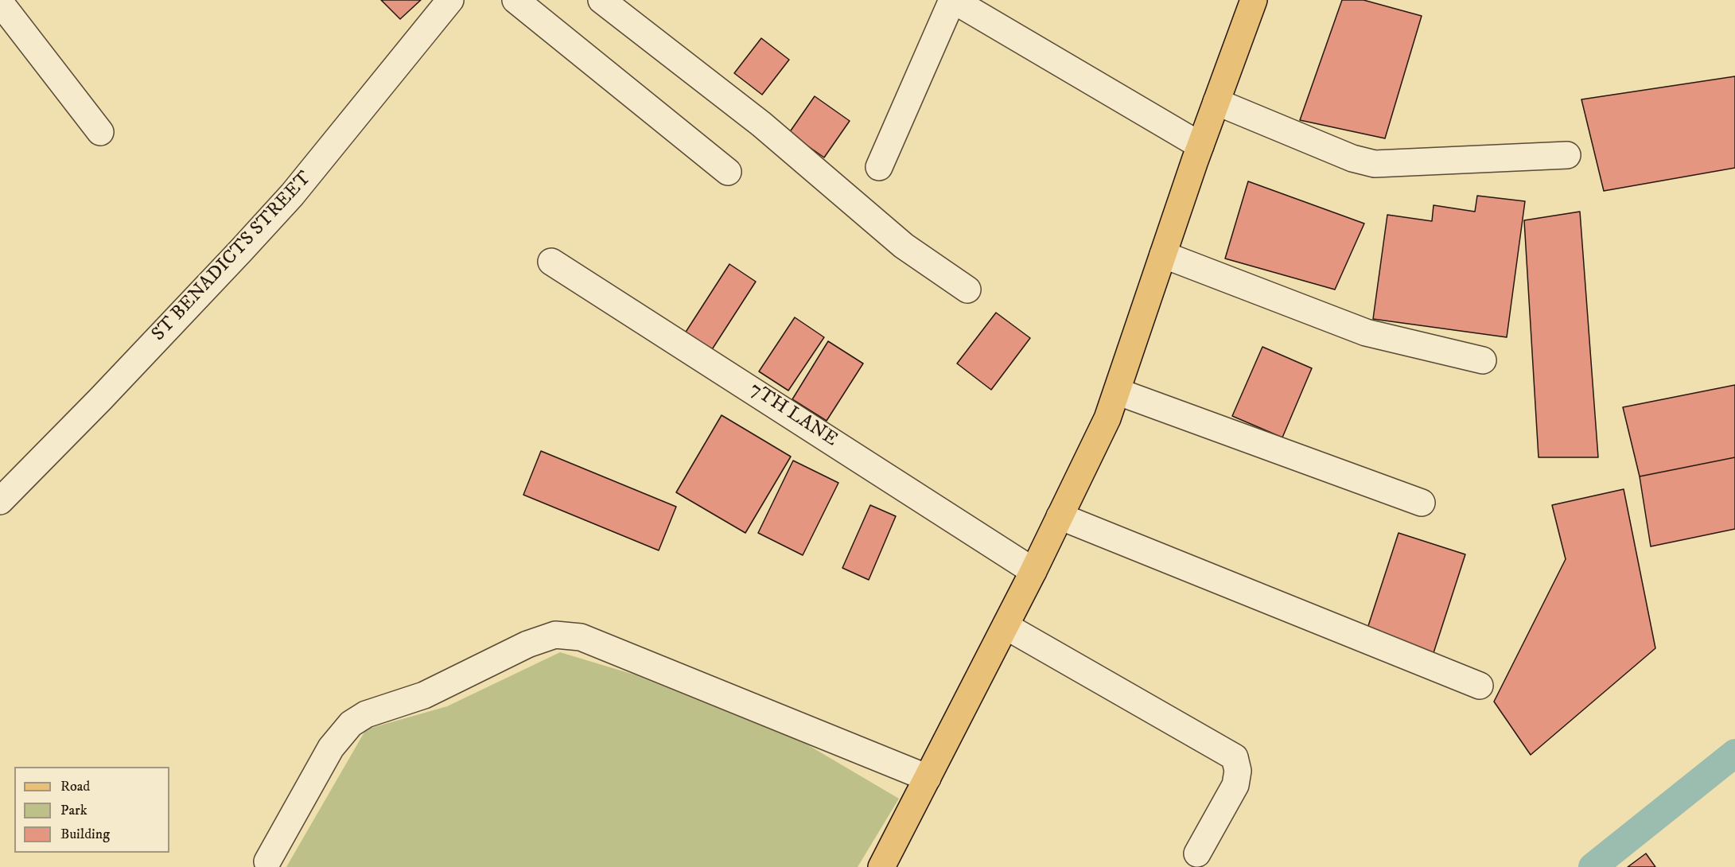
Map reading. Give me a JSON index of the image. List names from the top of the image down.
{
  "streets": {
    "street": ["ST BENADICTS STREET", "7TH LANE"]
  },
  "legend": ["Road", "Park", "Building"]
}
